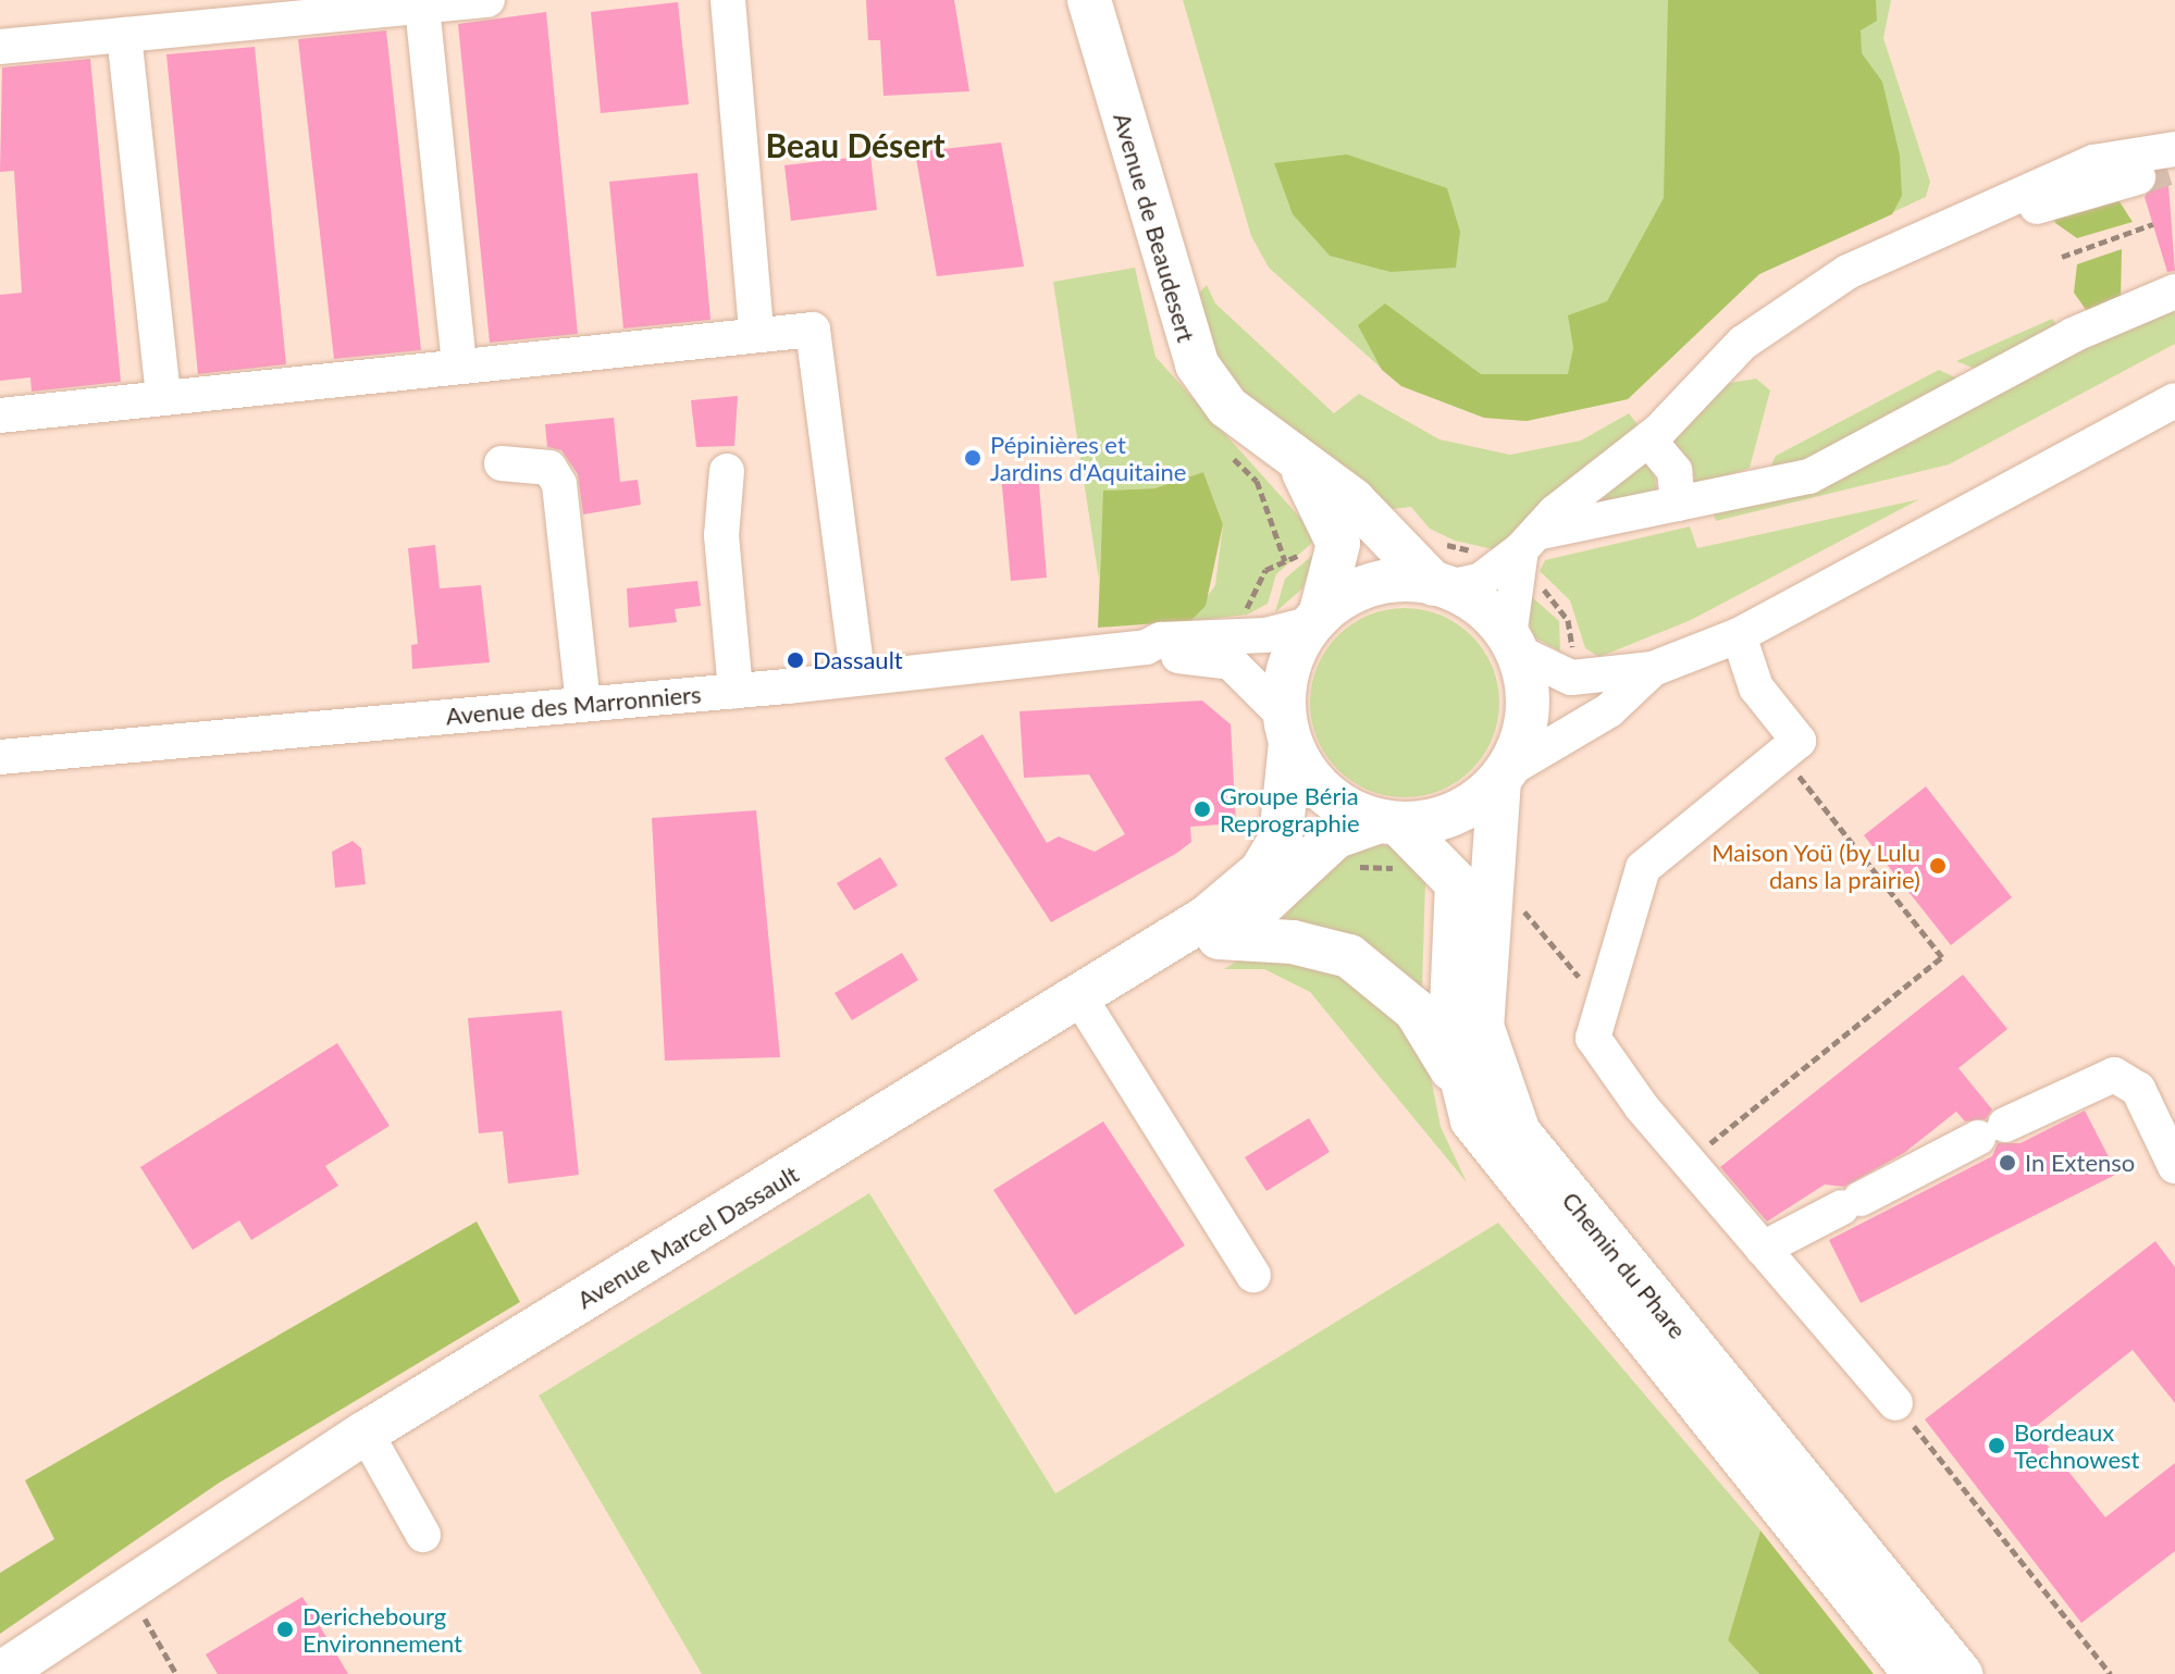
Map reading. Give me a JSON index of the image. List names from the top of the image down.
{
  "streets": {
    "main road": ["Avenue de Beaudesert", "Avenue Marcel Dassault", "Chemin du Phare"],
    "street": ["Avenue des Marronniers"]
  },
  "crossings": [
    ["Avenue de Beaudesert", "Avenue des Marronniers"],
    ["Avenue de Beaudesert", "Avenue Marcel Dassault"],
    ["Avenue de Beaudesert", "Chemin du Phare"],
    ["Avenue des Marronniers", "Avenue Marcel Dassault"],
    ["Avenue des Marronniers", "Chemin du Phare"],
    ["Avenue Marcel Dassault", "Chemin du Phare"]
  ],
  "districts": ["Beau Désert"],
  "places": [
    "Pépinières et Jardins d'Aquitaine",
    "Dassault",
    "Groupe Béria Reprographie",
    "Maison Yoü (by Lulu dans la prairie)",
    "In Extenso",
    "Bordeaux Technowest",
    "Derichebourg Environnement"
  ]
}
